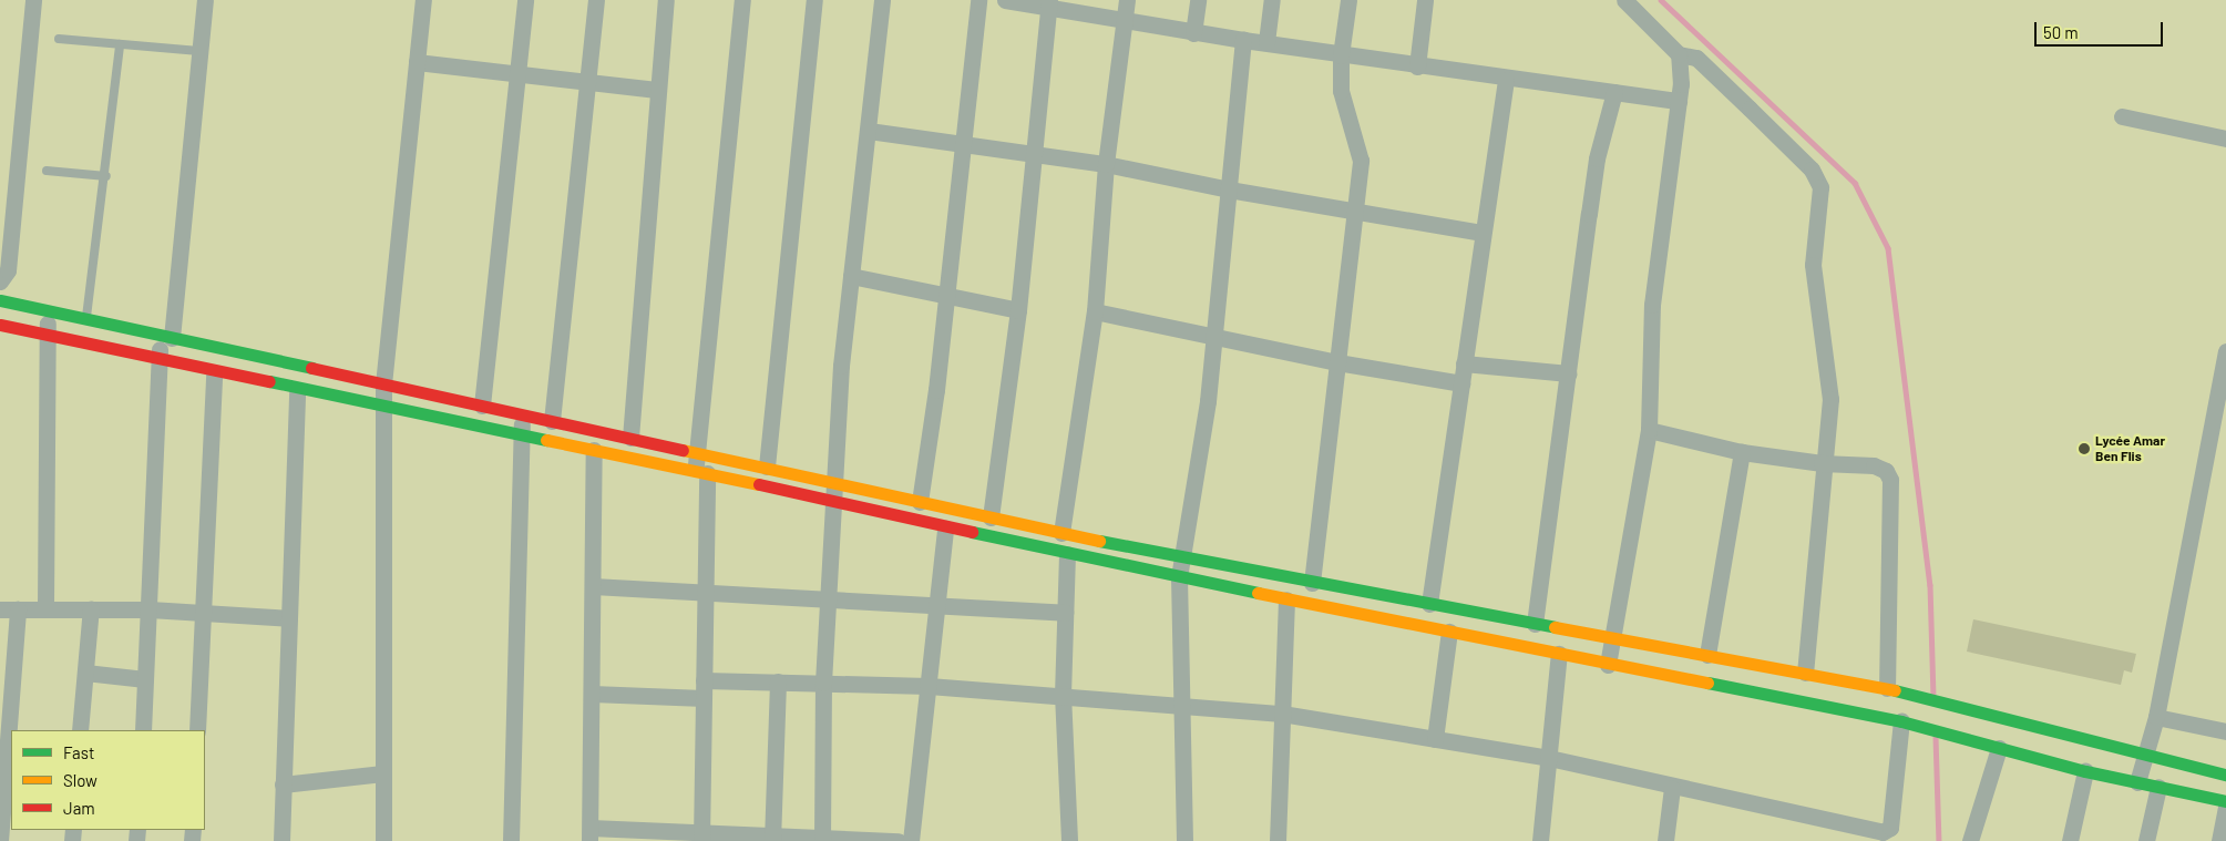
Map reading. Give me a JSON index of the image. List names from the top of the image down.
{
  "places": ["Lycée Amar Ben Flis"],
  "legend": ["Fast", "Slow", "Jam"],
  "scale_bar": "50 m"
}
